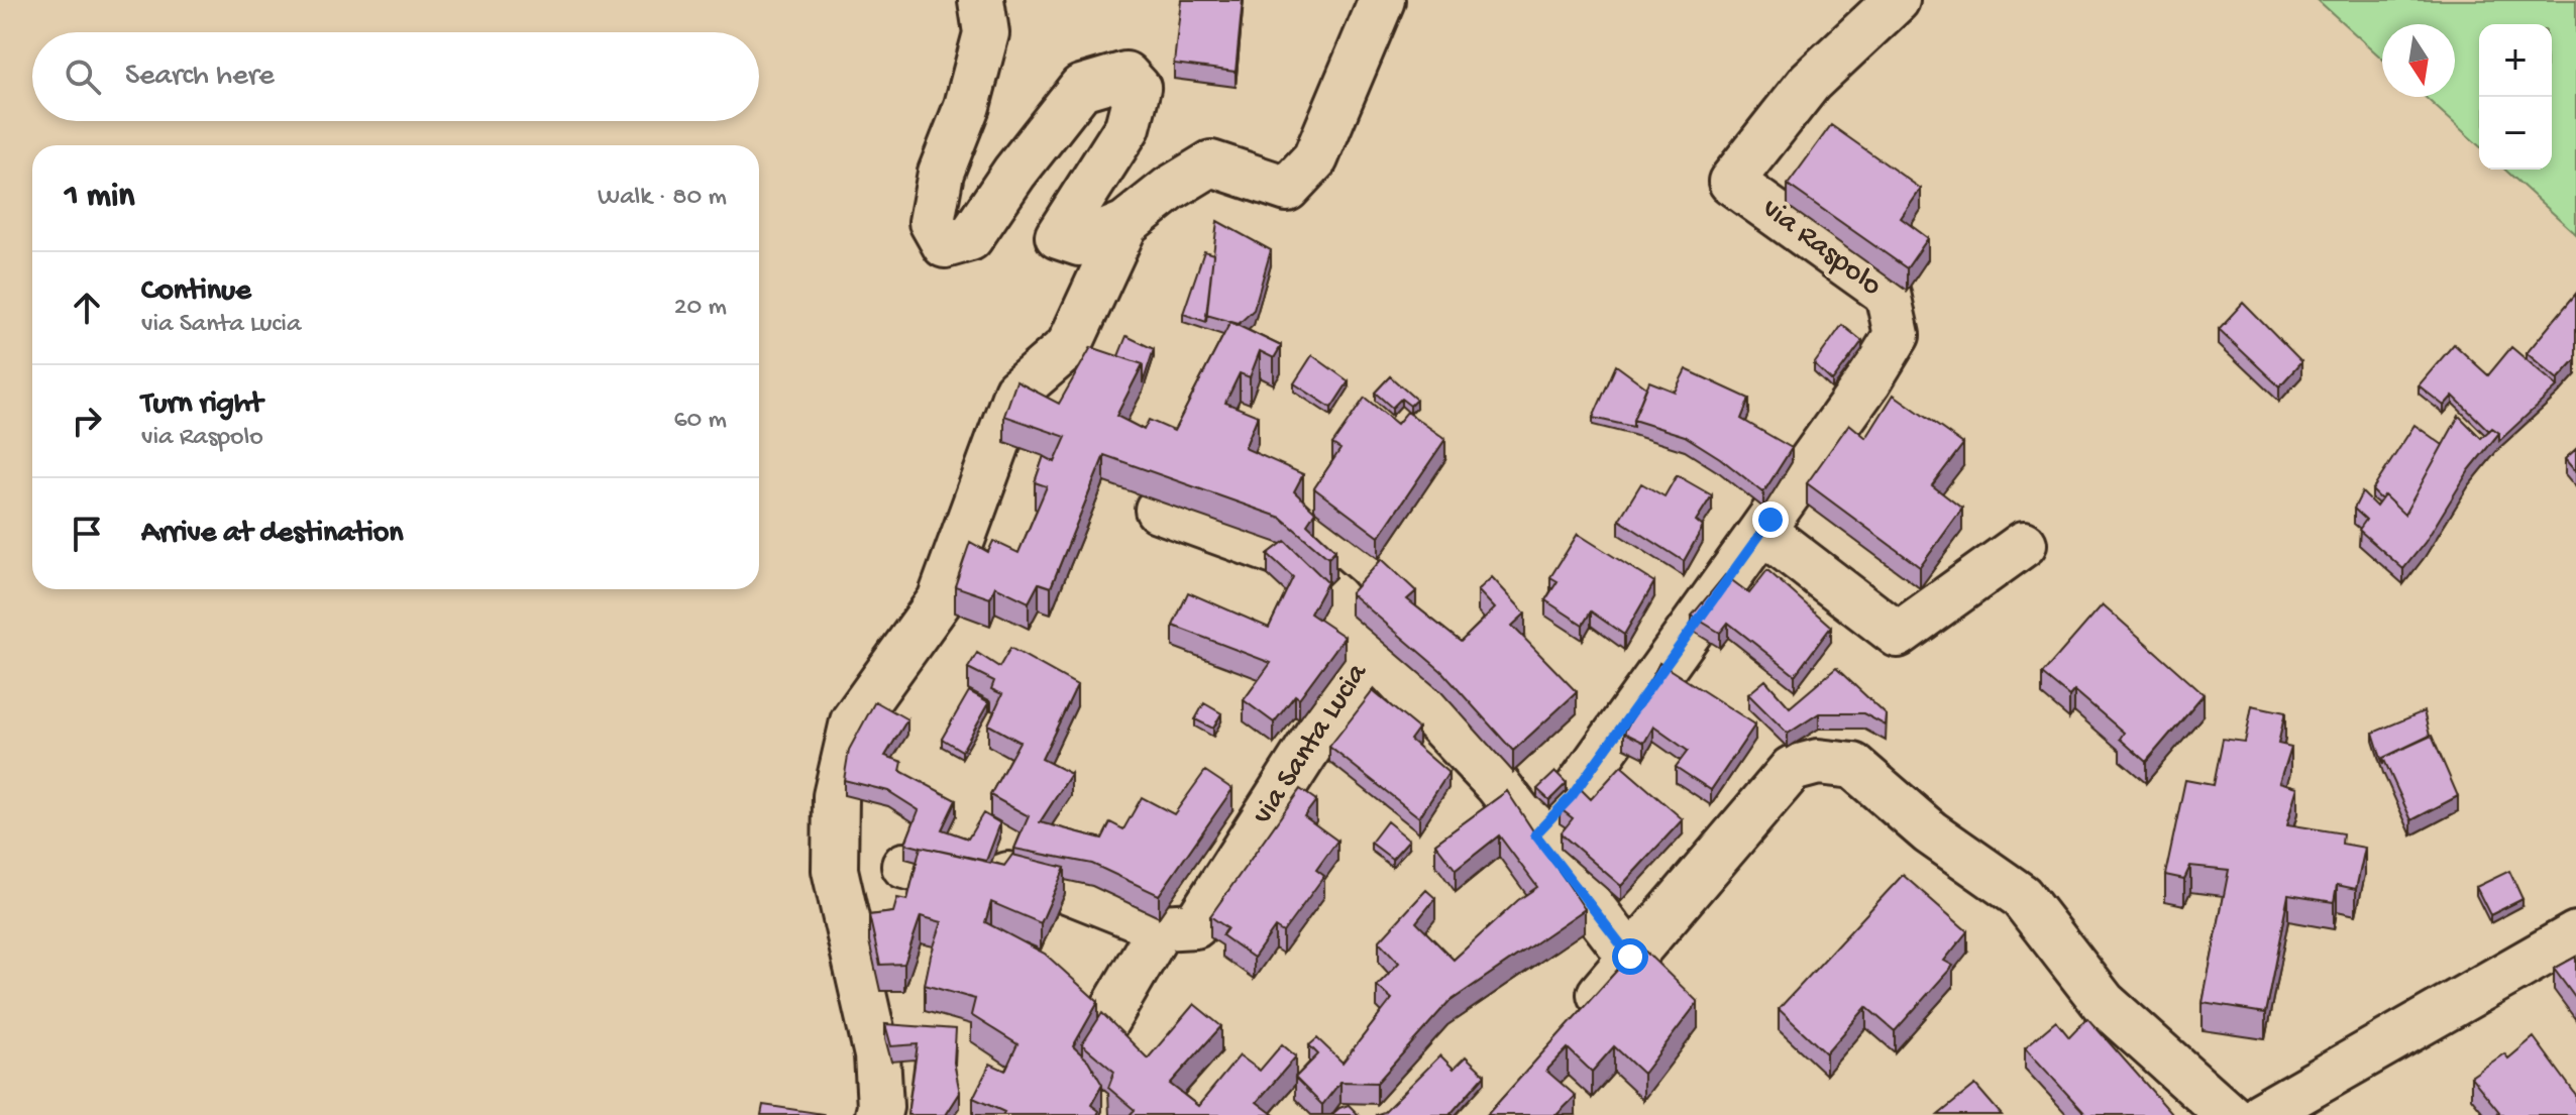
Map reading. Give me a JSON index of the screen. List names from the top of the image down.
{
  "streets": {
    "street": ["via Raspolo", "via Santa Lucia"]
  },
  "crossings": [
    ["via Raspolo", "via Santa Lucia"]
  ],
  "north": "bottom",
  "page": {
    "map_buttons": ["+", "−"],
    "search": "Search here",
    "heading": ["1 min", "Walk · 80 m"],
    "list": [
      ["Continue", "via Santa Lucia", "20 m"],
      ["Turn right", "via Raspolo", "60 m"],
      "Arrive at destination"
    ]
  }
}
